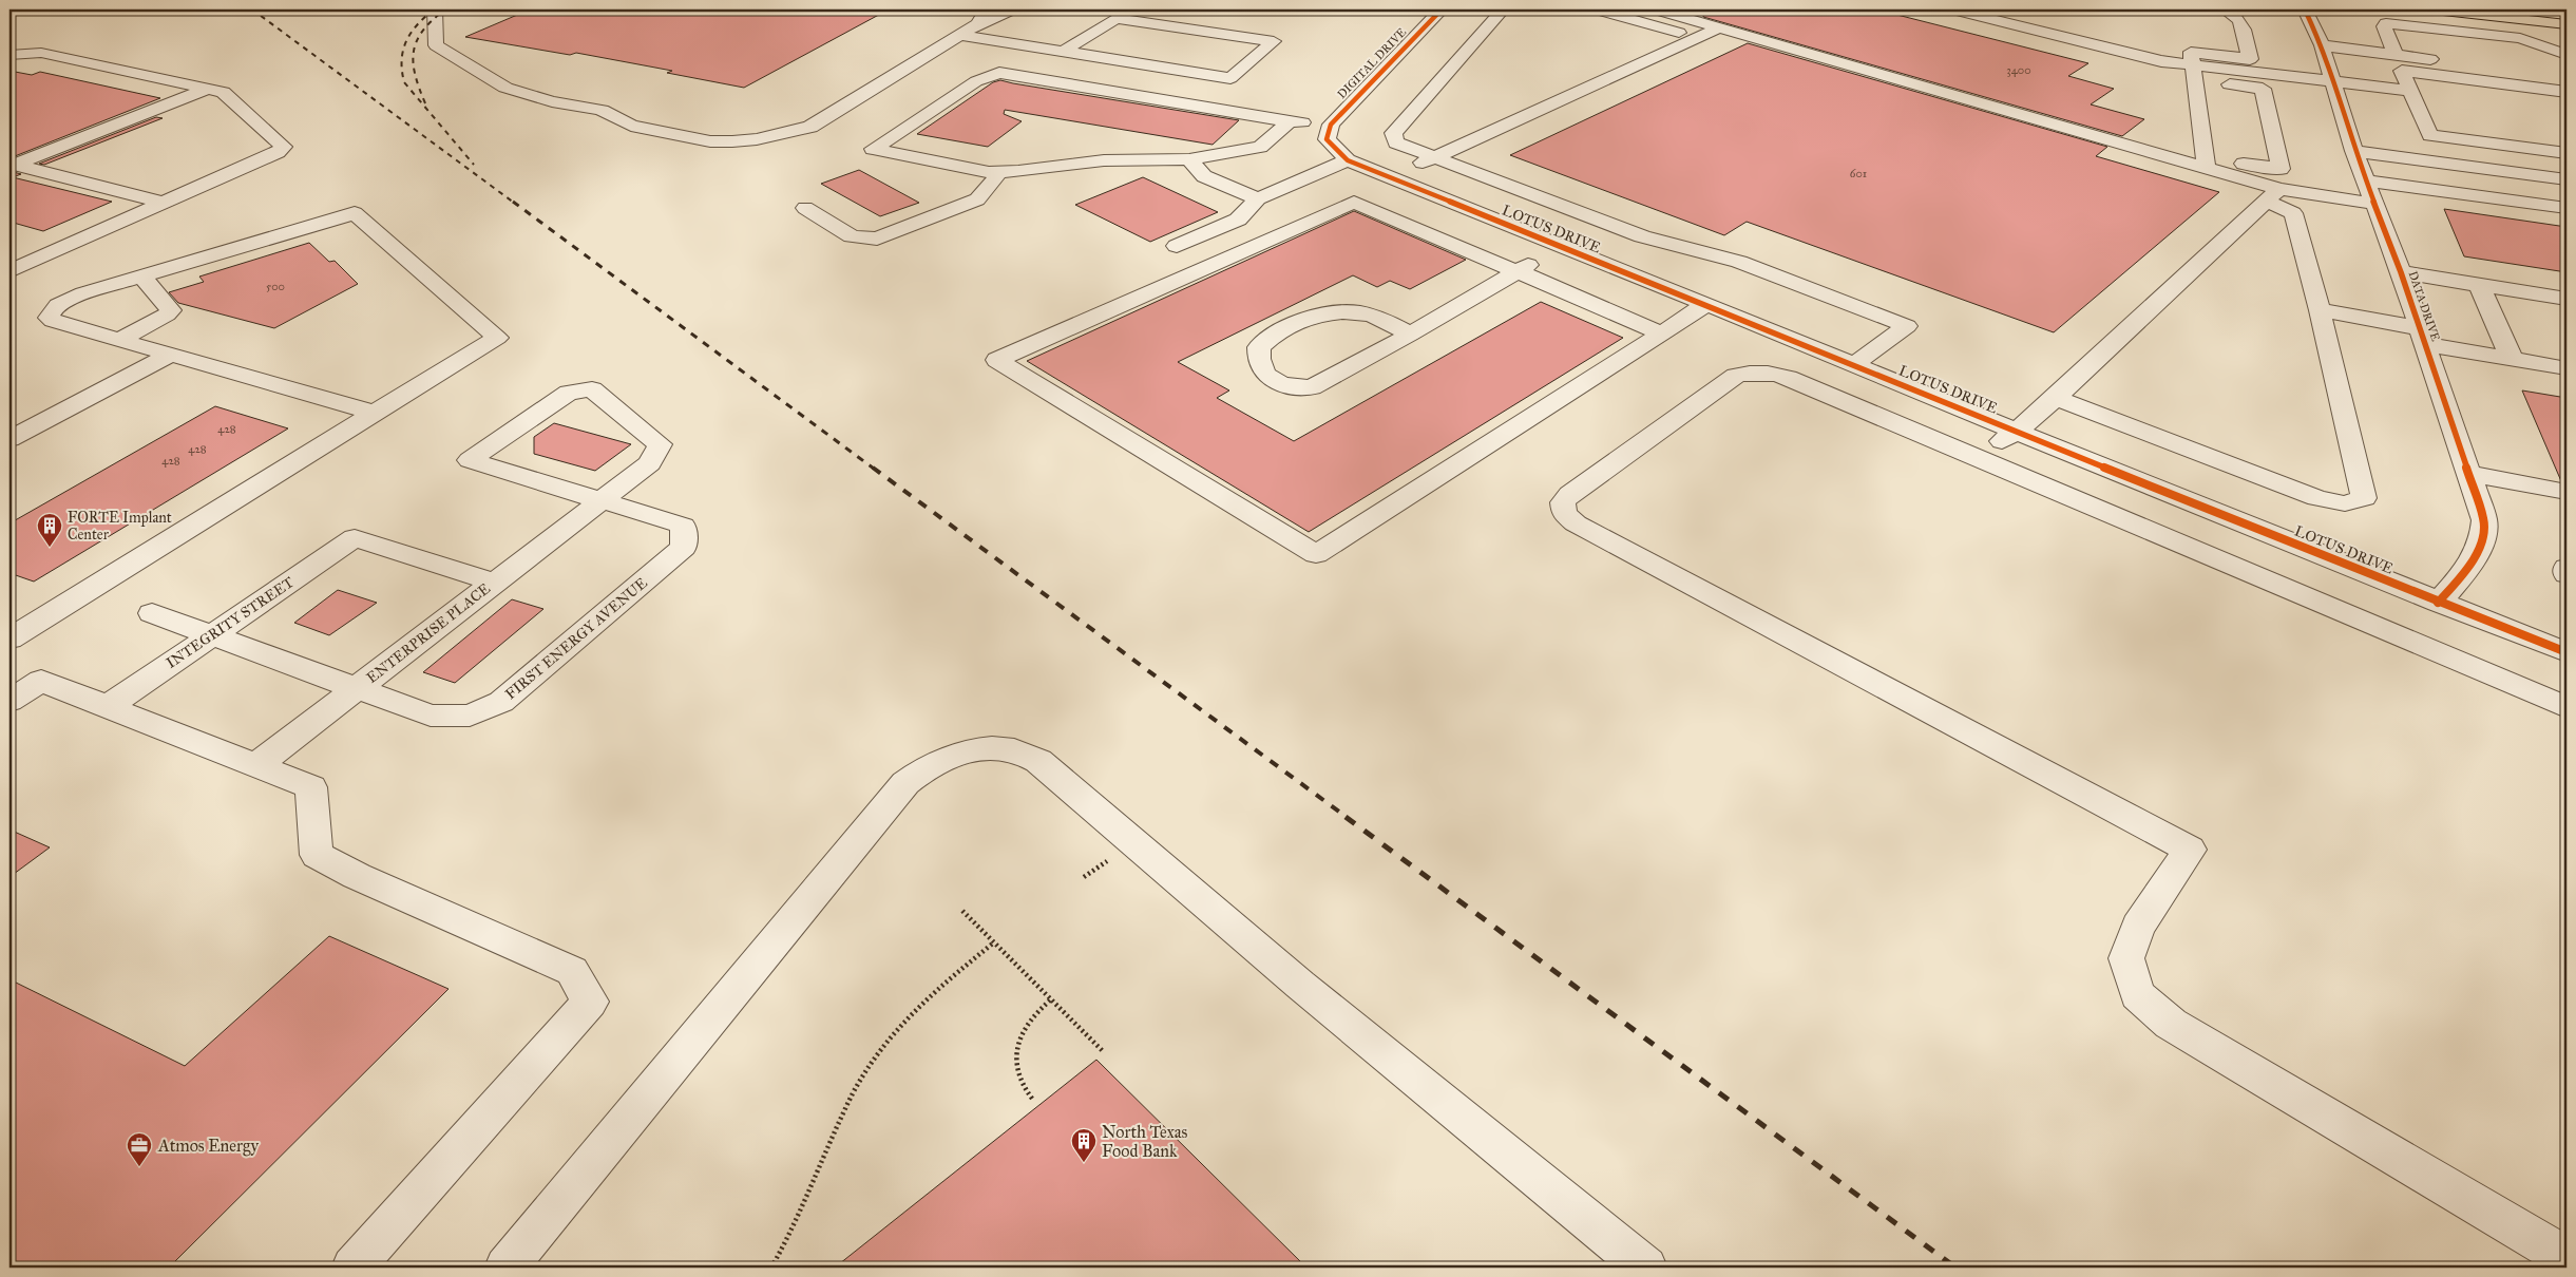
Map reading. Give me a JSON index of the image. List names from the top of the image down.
{
  "streets": {
    "street": [
      "DIGITAL DRIVE",
      "LOTUS DRIVE",
      "DATA DRIVE",
      "INTEGRITY STREET",
      "ENTERPRISE PLACE",
      "FIRST ENERGY AVENUE"
    ]
  },
  "crossings": [
    ["DIGITAL DRIVE", "LOTUS DRIVE"],
    ["LOTUS DRIVE", "DATA DRIVE"],
    ["INTEGRITY STREET", "ENTERPRISE PLACE"],
    ["INTEGRITY STREET", "FIRST ENERGY AVENUE"],
    ["ENTERPRISE PLACE", "FIRST ENERGY AVENUE"]
  ],
  "places": {
    "building": ["FORTE Implant Center", "North Texas Food Bank"],
    "office": ["Atmos Energy"]
  },
  "house_numbers": [
    "3400",
    "601",
    "500",
    "428",
    "428",
    "428"
  ]
}
